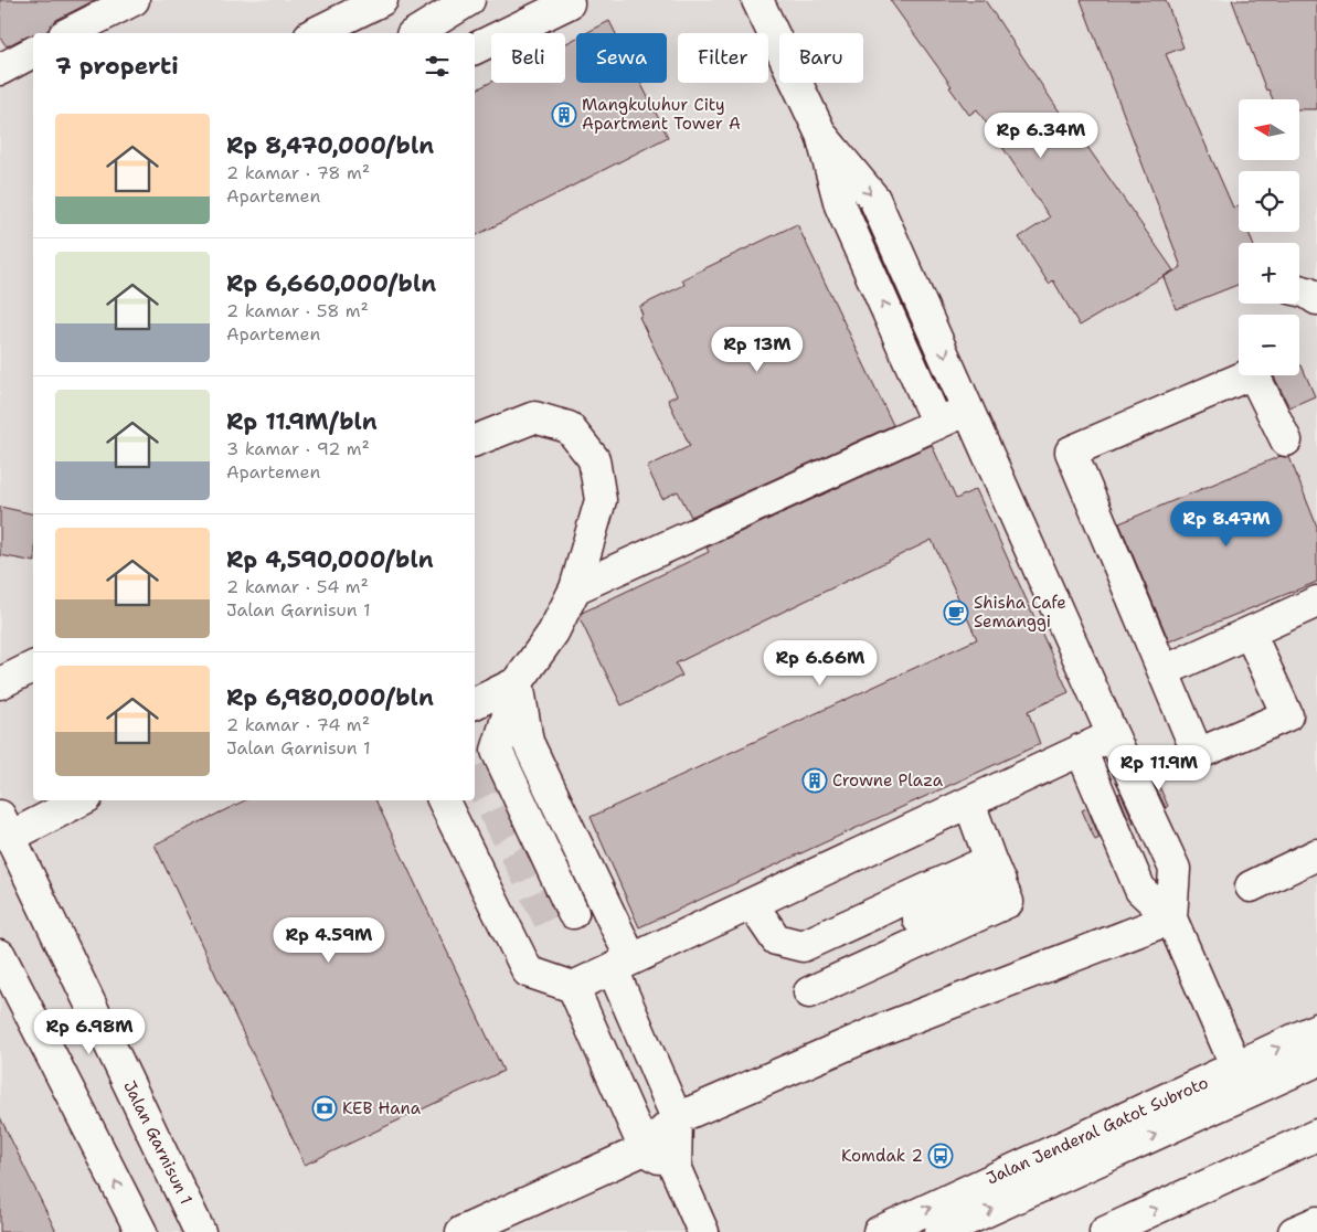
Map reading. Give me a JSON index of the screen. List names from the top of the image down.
{
  "streets": {
    "main road": ["Jalan Jenderal Gatot Subroto", "Jalan Garnisun 1"]
  },
  "places": {
    "building": ["Mangkuluhur City Apartment Tower A", "Crowne Plaza"],
    "cafe": ["Shisha Cafe Semanggi"],
    "bank": ["KEB Hana"],
    "bus stop": ["Komdak 2"]
  },
  "north": "left",
  "page": {
    "chip": [
      "Beli",
      "Sewa",
      "Filter",
      "Baru"
    ],
    "heading": "7 properti",
    "map_buttons": ["+", "−"],
    "list": [
      {
        "name": "Rp 8,470,000/bln",
        "note": "2 kamar · 78 m² · Apartemen"
      },
      {
        "name": "Rp 6,660,000/bln",
        "note": "2 kamar · 58 m² · Apartemen"
      },
      {
        "name": "Rp 11.9M/bln",
        "note": "3 kamar · 92 m² · Apartemen"
      },
      {
        "name": "Rp 4,590,000/bln",
        "note": "2 kamar · 54 m² · Jalan Garnisun 1"
      },
      {
        "name": "Rp 6,980,000/bln",
        "note": "2 kamar · 74 m² · Jalan Garnisun 1"
      }
    ],
    "price": [
      "Rp 6.34M",
      "Rp 13M",
      "Rp 8.47M",
      "Rp 6.66M",
      "Rp 11.9M",
      "Rp 4.59M",
      "Rp 6.98M"
    ]
  }
}
